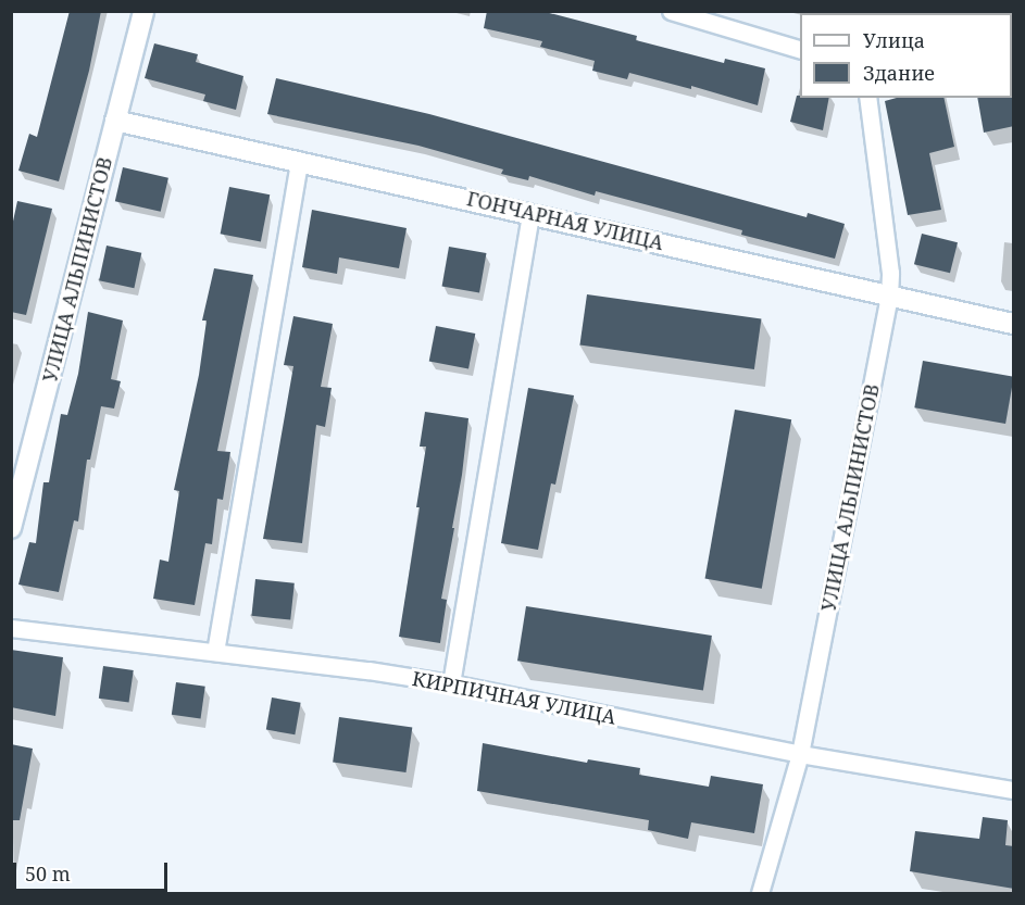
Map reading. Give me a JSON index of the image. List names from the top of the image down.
{
  "streets": {
    "street": ["ГОНЧАРНАЯ УЛИЦА", "УЛИЦА АЛЬПИНИСТОВ", "КИРПИЧНАЯ УЛИЦА"]
  },
  "crossings": [
    ["ГОНЧАРНАЯ УЛИЦА", "УЛИЦА АЛЬПИНИСТОВ"],
    ["УЛИЦА АЛЬПИНИСТОВ", "КИРПИЧНАЯ УЛИЦА"]
  ],
  "legend": ["Улица", "Здание"],
  "scale_bar": "50 m"
}
